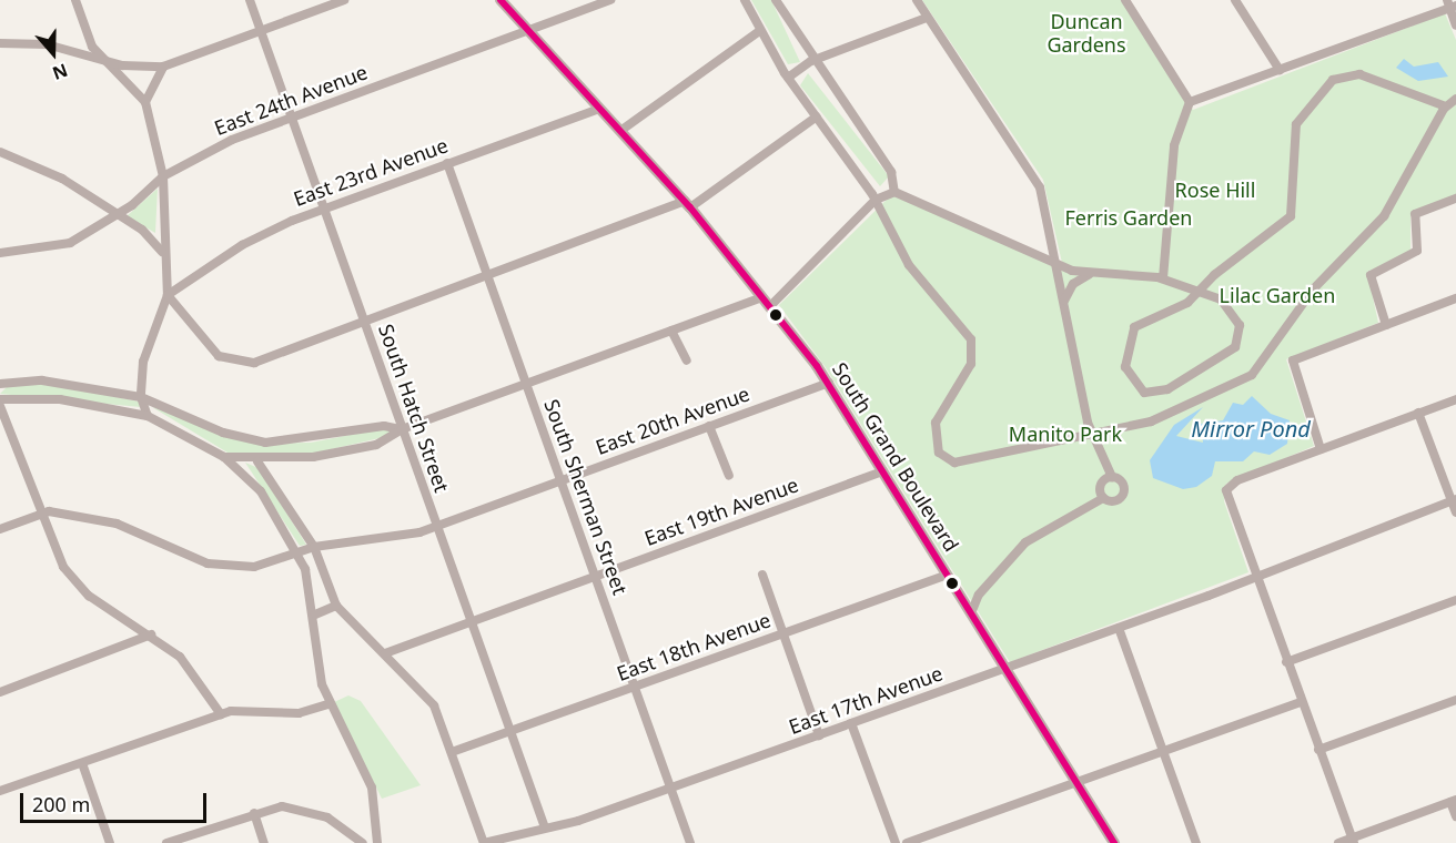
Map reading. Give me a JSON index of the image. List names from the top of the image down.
{
  "streets": {
    "main road": ["South Grand Boulevard"],
    "street": [
      "East 24th Avenue",
      "East 23rd Avenue",
      "South Hatch Street",
      "East 20th Avenue",
      "South Sherman Street",
      "East 19th Avenue",
      "East 18th Avenue",
      "East 17th Avenue"
    ]
  },
  "crossings": [
    ["East 24th Avenue", "South Hatch Street"],
    ["East 24th Avenue", "South Grand Boulevard"],
    ["East 23rd Avenue", "South Hatch Street"],
    ["East 23rd Avenue", "South Grand Boulevard"],
    ["East 23rd Avenue", "South Sherman Street"],
    ["South Hatch Street", "East 20th Avenue"],
    ["South Hatch Street", "East 19th Avenue"],
    ["South Hatch Street", "East 18th Avenue"],
    ["South Hatch Street", "East 17th Avenue"],
    ["East 20th Avenue", "South Grand Boulevard"],
    ["East 20th Avenue", "South Sherman Street"],
    ["South Grand Boulevard", "East 19th Avenue"],
    ["South Grand Boulevard", "East 18th Avenue"],
    ["South Grand Boulevard", "East 17th Avenue"],
    ["South Sherman Street", "East 19th Avenue"],
    ["South Sherman Street", "East 18th Avenue"],
    ["South Sherman Street", "East 17th Avenue"]
  ],
  "water": ["Mirror Pond"],
  "parks": [
    "Duncan Gardens",
    "Rose Hill",
    "Ferris Garden",
    "Lilac Garden",
    "Manito Park"
  ],
  "scale_bar": "200 m",
  "north": "bottom"
}
